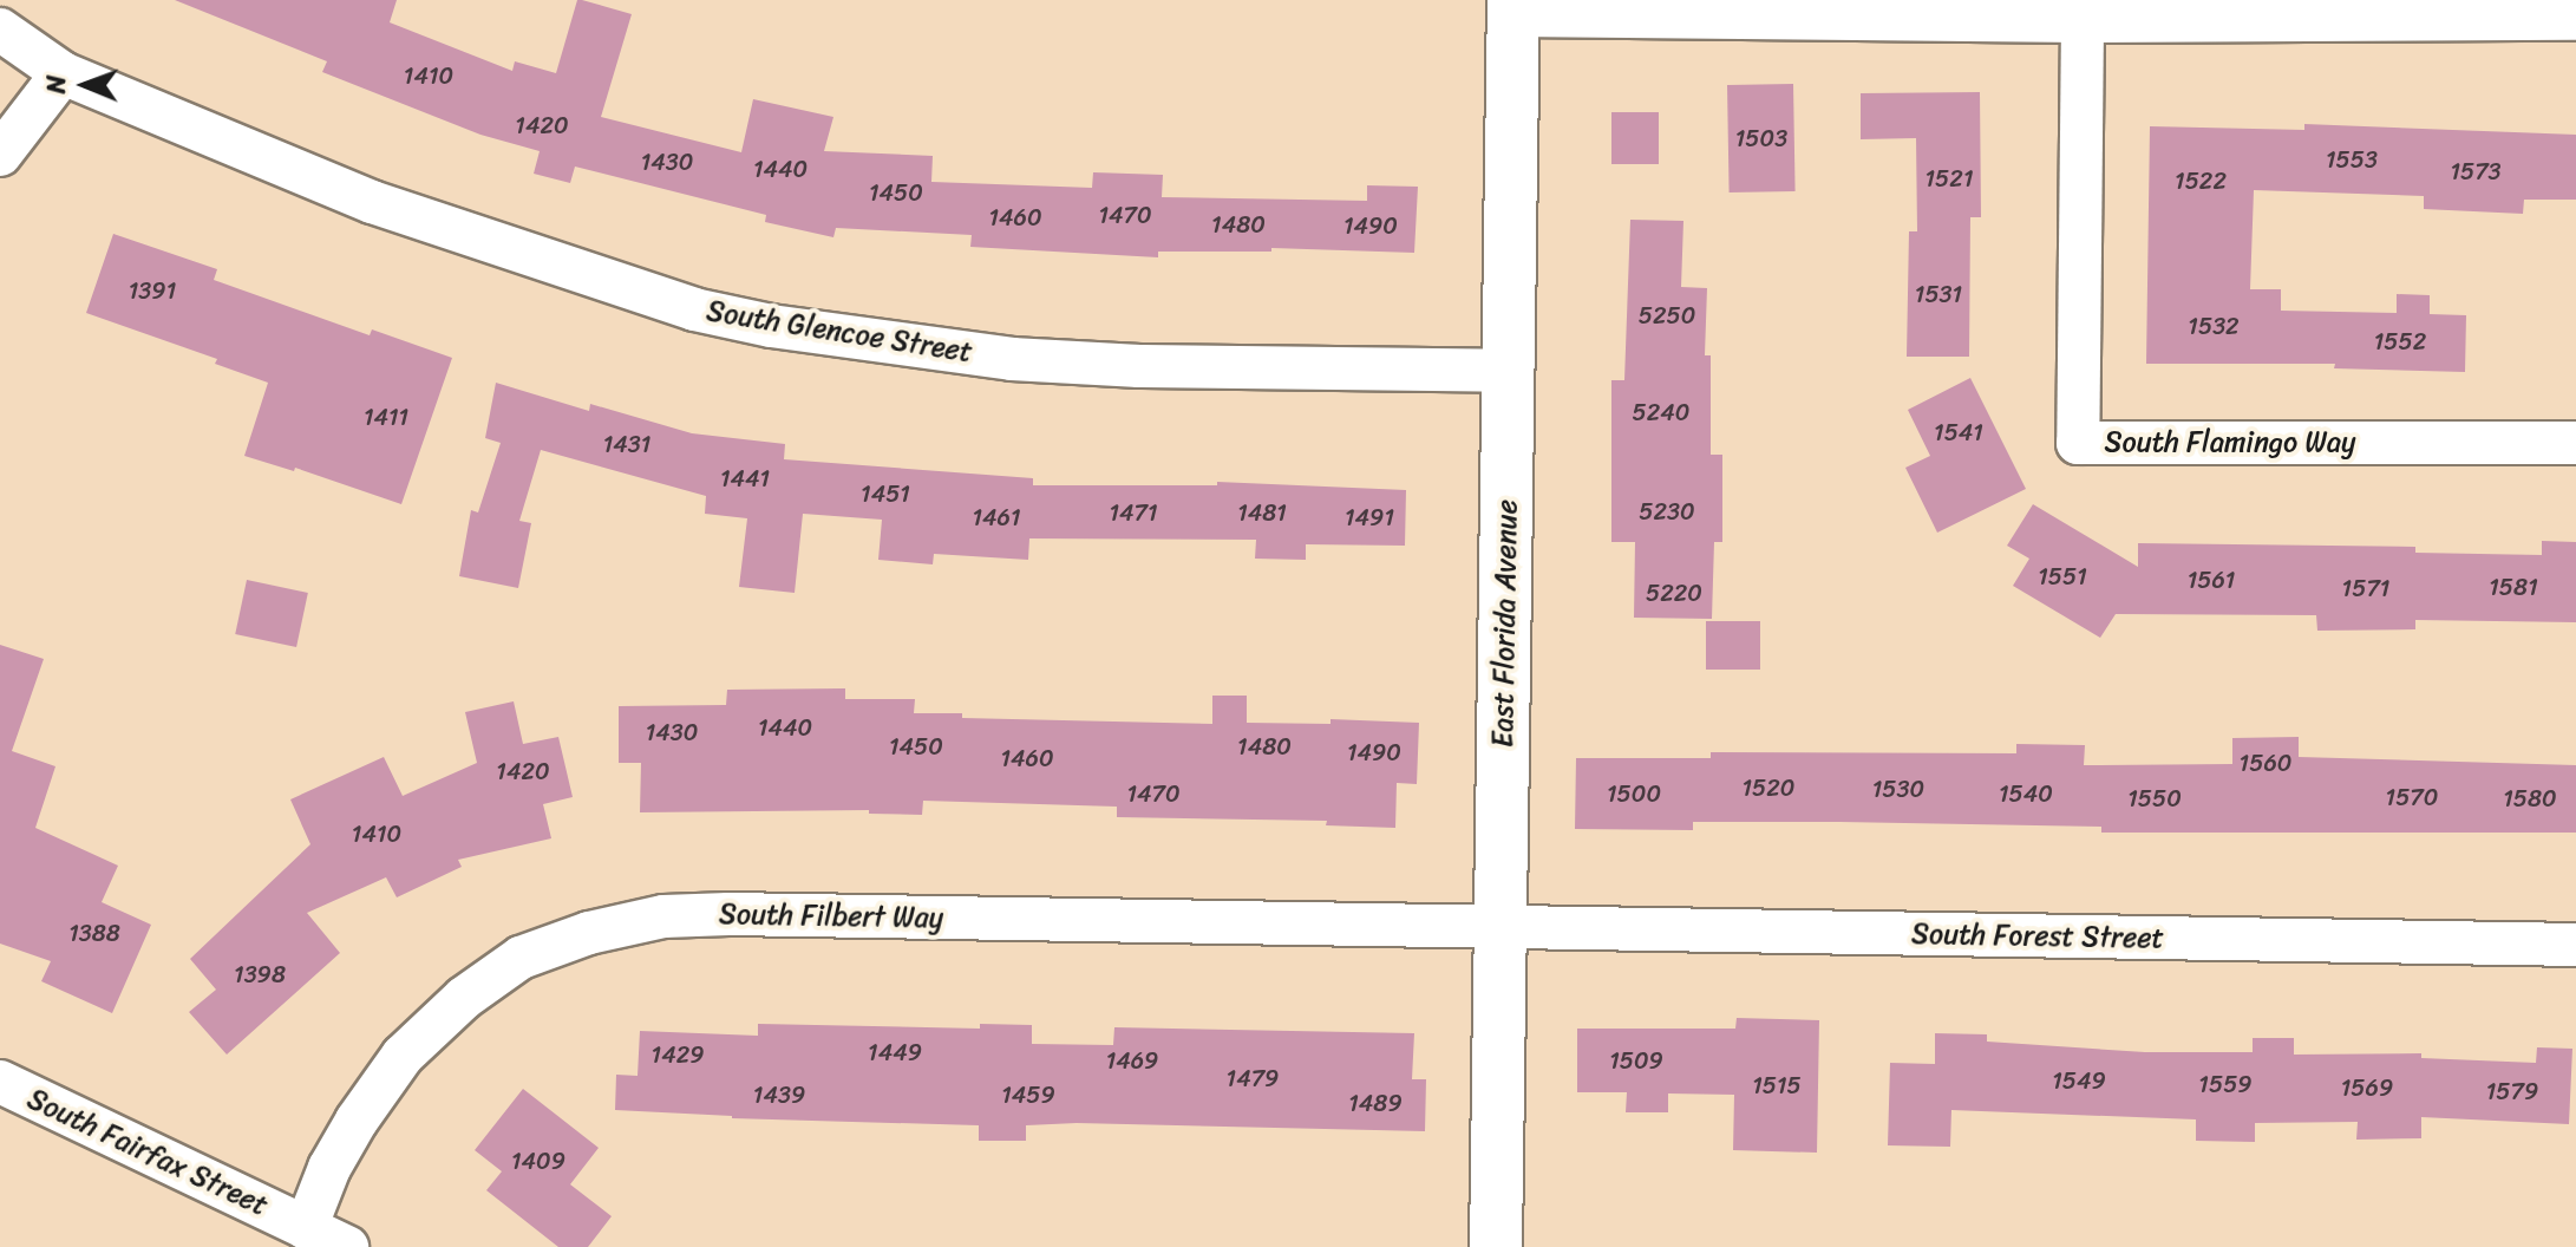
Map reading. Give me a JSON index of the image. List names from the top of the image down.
{
  "streets": {
    "street": [
      "South Glencoe Street",
      "South Flamingo Way",
      "East Florida Avenue",
      "South Filbert Way",
      "South Forest Street",
      "South Fairfax Street"
    ]
  },
  "crossings": [
    ["South Glencoe Street", "East Florida Avenue"],
    ["East Florida Avenue", "South Filbert Way"],
    ["East Florida Avenue", "South Forest Street"],
    ["South Filbert Way", "South Forest Street"],
    ["South Filbert Way", "South Fairfax Street"]
  ],
  "house_numbers": [
    "1410",
    "1420",
    "1503",
    "1553",
    "1430",
    "1440",
    "1573",
    "1521",
    "1522",
    "1450",
    "1470",
    "1460",
    "1480",
    "1490",
    "1391",
    "1531",
    "5250",
    "1532",
    "1552",
    "5240",
    "1411",
    "1541",
    "1431",
    "1441",
    "1451",
    "5230",
    "1471",
    "1481",
    "1461",
    "1491",
    "1551",
    "1561",
    "1581",
    "1571",
    "5220",
    "1440",
    "1430",
    "1450",
    "1480",
    "1490",
    "1460",
    "1560",
    "1420",
    "1520",
    "1530",
    "1470",
    "1500",
    "1540",
    "1570",
    "1550",
    "1580",
    "1410",
    "1388",
    "1398",
    "1449",
    "1429",
    "1469",
    "1509",
    "1479",
    "1549",
    "1559",
    "1515",
    "1569",
    "1579",
    "1439",
    "1459",
    "1489",
    "1409"
  ],
  "north": "left"
}
